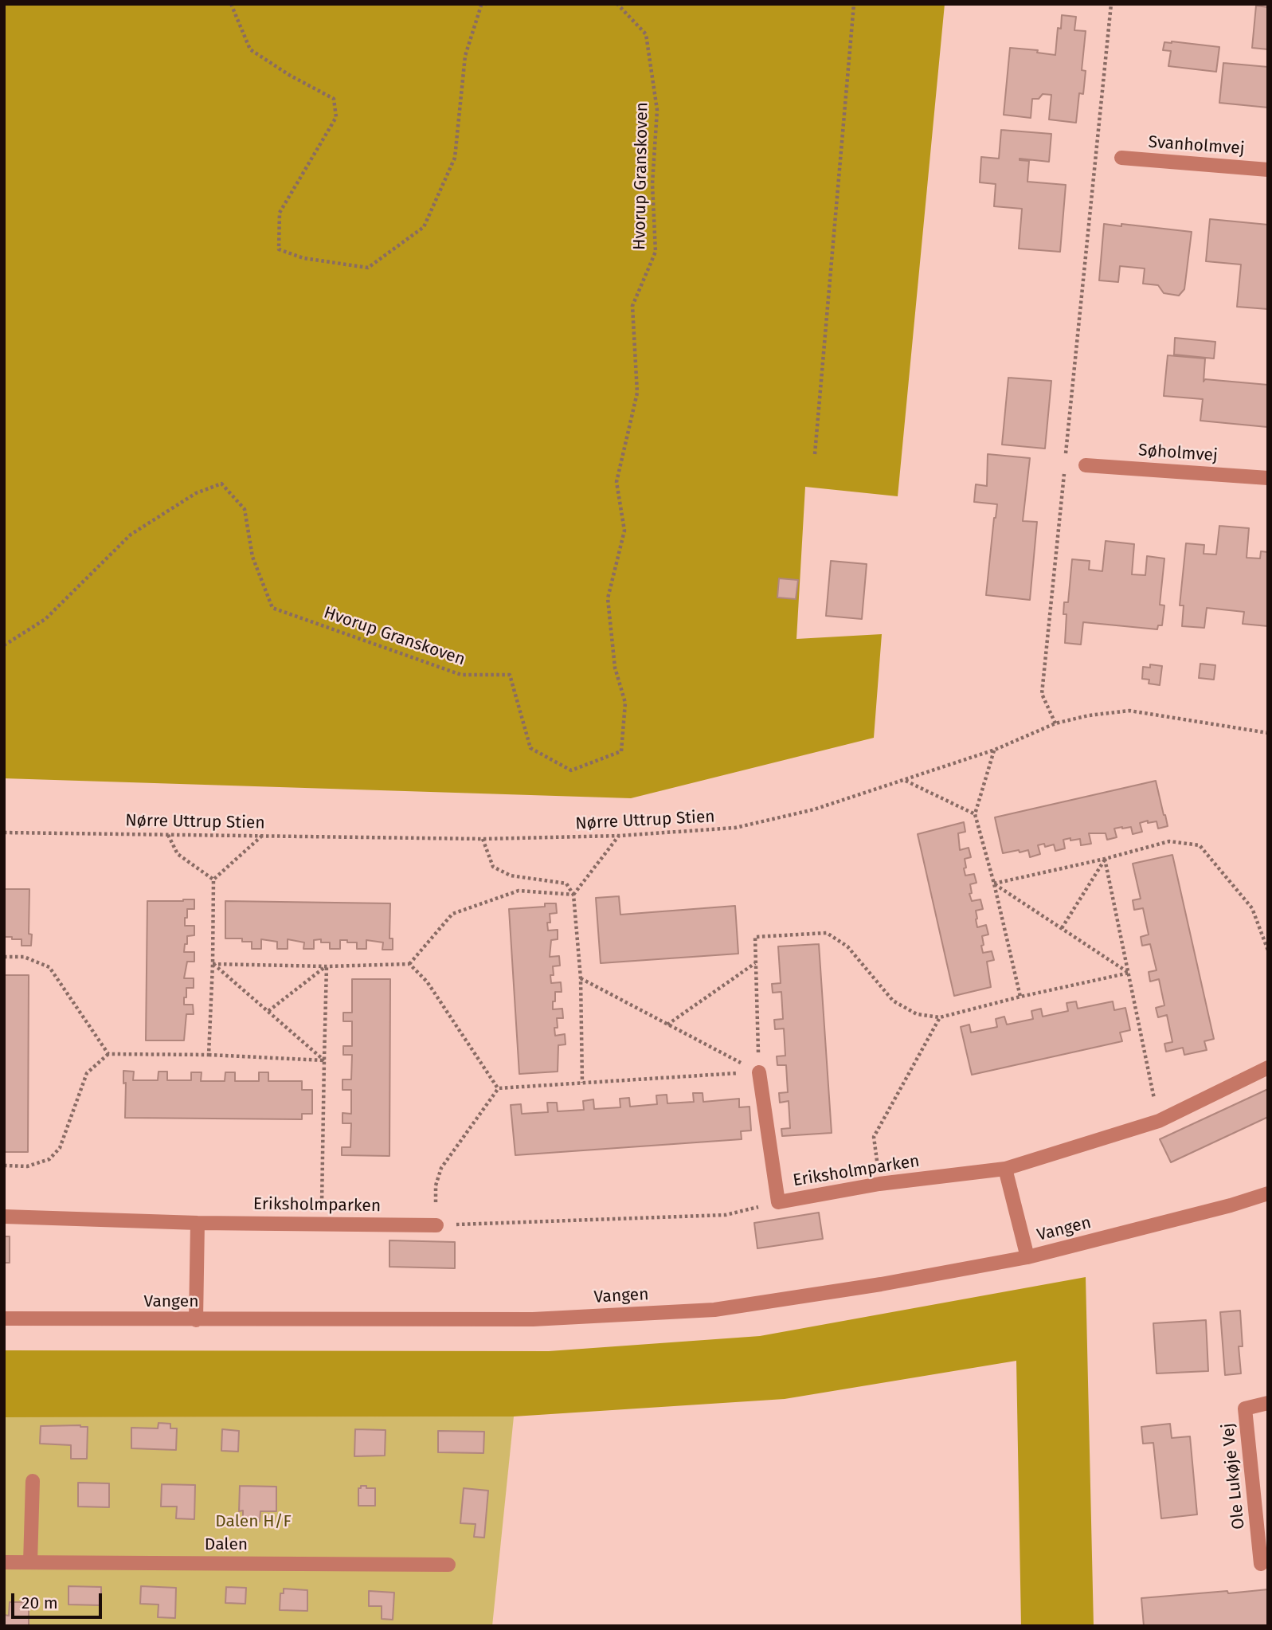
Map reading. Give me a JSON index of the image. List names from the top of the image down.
{
  "streets": {
    "street": [
      "Svanholmvej",
      "Søholmvej",
      "Eriksholmparken",
      "Vangen",
      "Ole Lukøje Vej",
      "Dalen"
    ],
    "path": ["Hvorup Granskoven", "Nørre Uttrup Stien"]
  },
  "parks": ["Dalen H/F"],
  "scale_bar": "20 m"
}
